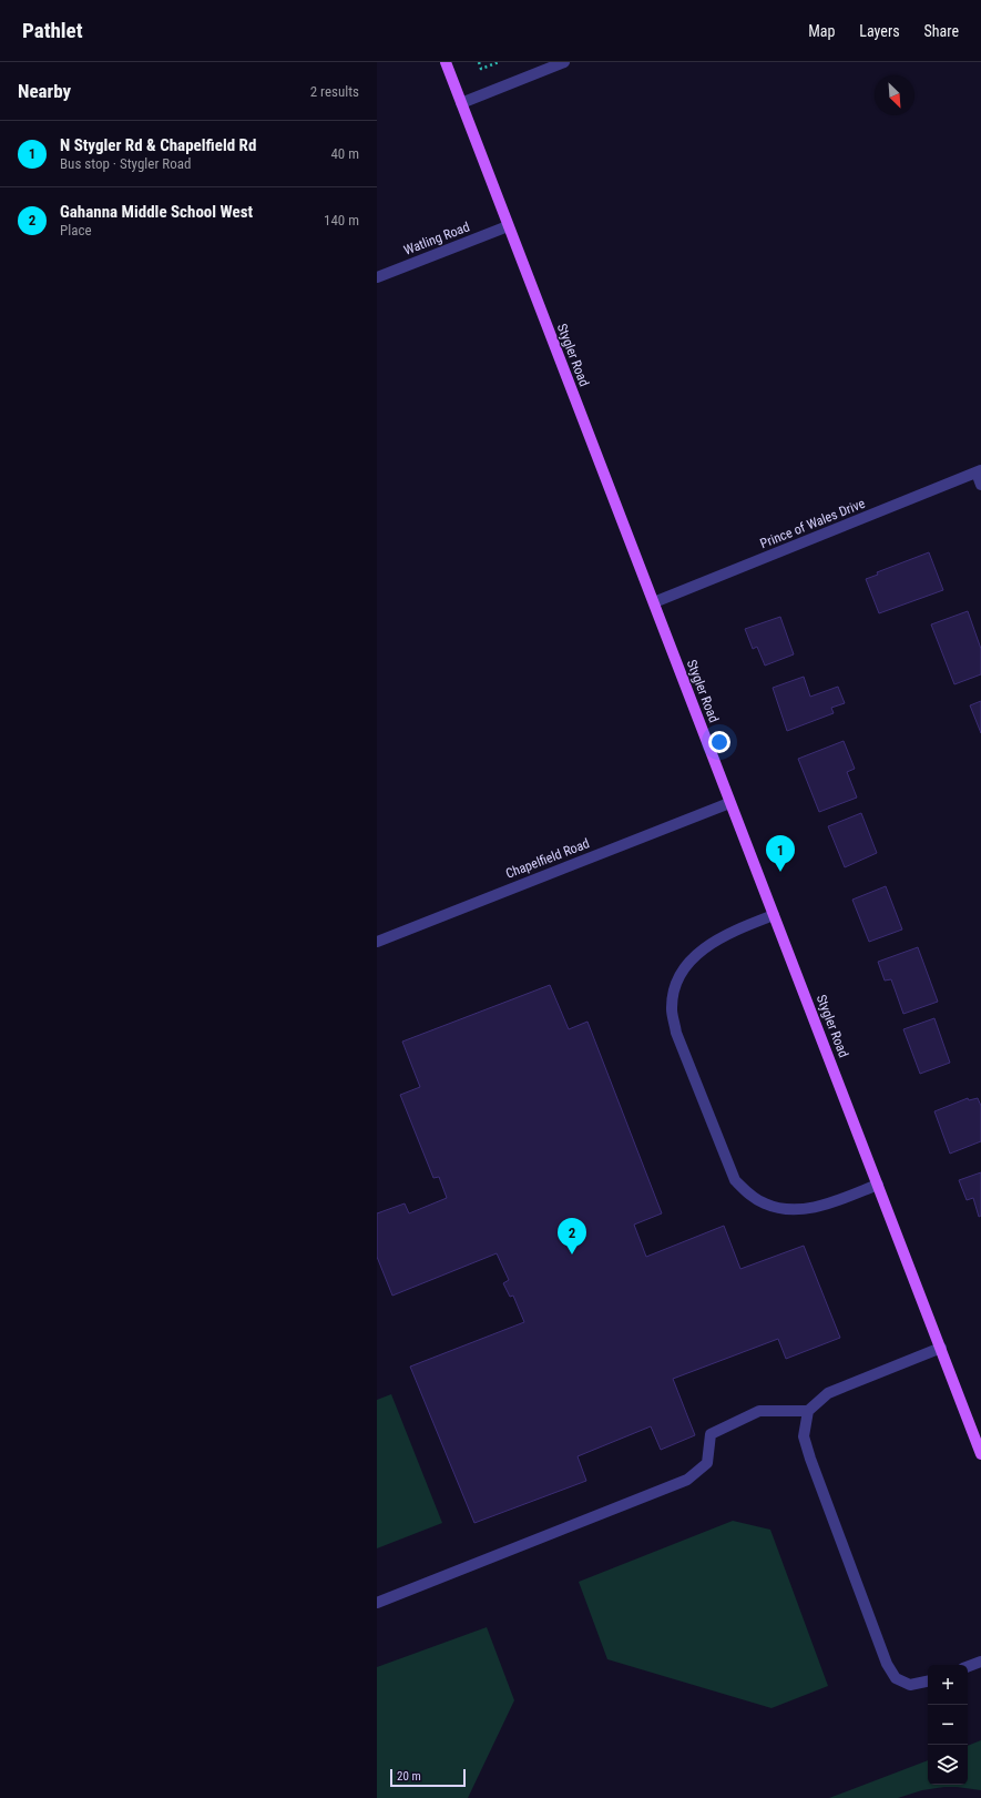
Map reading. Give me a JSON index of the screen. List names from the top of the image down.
{
  "streets": {
    "main road": ["Stygler Road"],
    "street": ["Watling Road", "Prince of Wales Drive", "Chapelfield Road"]
  },
  "crossings": [
    ["Watling Road", "Stygler Road"],
    ["Stygler Road", "Prince of Wales Drive"],
    ["Stygler Road", "Chapelfield Road"]
  ],
  "scale_bar": "20 m",
  "north": "bottom right",
  "page": {
    "header": "Pathlet",
    "nav": ["Map", "Layers", "Share"],
    "heading": ["Nearby", "2 results"],
    "list": [
      {
        "mark": "1",
        "name": "N Stygler Rd & Chapelfield Rd",
        "note": "Bus stop · Stygler Road",
        "value": "40 m"
      },
      {
        "mark": "2",
        "name": "Gahanna Middle School West",
        "note": "Place",
        "value": "140 m"
      }
    ],
    "pins": ["1", "2"],
    "map_buttons": ["+", "−"],
    "scale": "20 m"
  }
}
